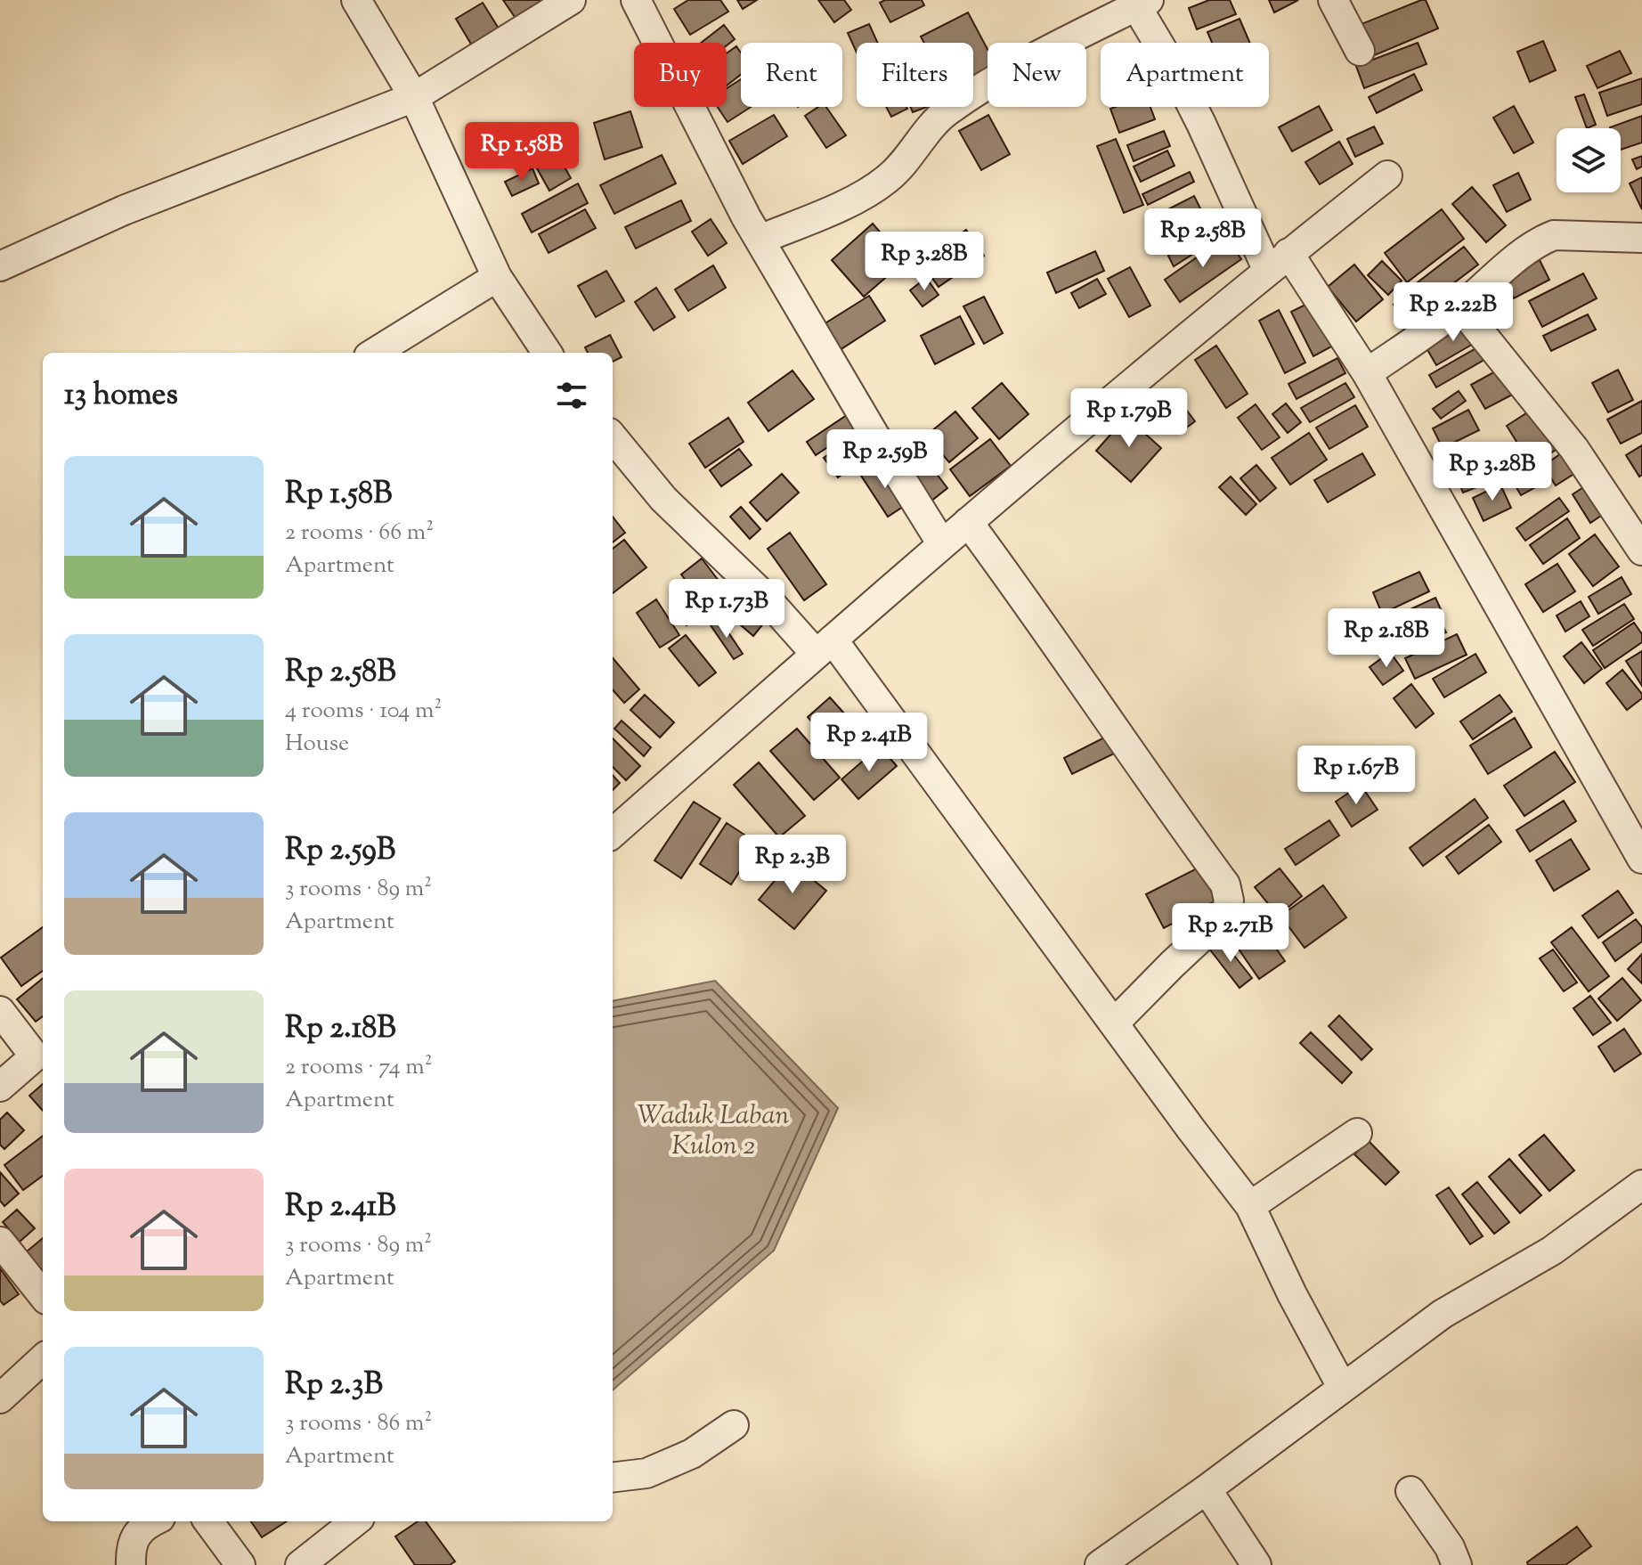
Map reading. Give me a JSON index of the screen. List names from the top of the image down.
{
  "water": ["Waduk Laban Kulon 2"],
  "page": {
    "chip": [
      "Buy",
      "Rent",
      "Filters",
      "New",
      "Apartment"
    ],
    "price": [
      "Rp 1.58B",
      "Rp 2.58B",
      "Rp 3.28B",
      "Rp 2.22B",
      "Rp 1.79B",
      "Rp 2.59B",
      "Rp 3.28B",
      "Rp 1.73B",
      "Rp 2.18B",
      "Rp 2.41B",
      "Rp 1.67B",
      "Rp 2.3B",
      "Rp 2.71B"
    ],
    "heading": "13 homes",
    "list": [
      {
        "name": "Rp 1.58B",
        "note": "2 rooms · 66 m² · Apartment"
      },
      {
        "name": "Rp 2.58B",
        "note": "4 rooms · 104 m² · House"
      },
      {
        "name": "Rp 2.59B",
        "note": "3 rooms · 89 m² · Apartment"
      },
      {
        "name": "Rp 2.18B",
        "note": "2 rooms · 74 m² · Apartment"
      },
      {
        "name": "Rp 2.41B",
        "note": "3 rooms · 89 m² · Apartment"
      },
      {
        "name": "Rp 2.3B",
        "note": "3 rooms · 86 m² · Apartment"
      }
    ]
  }
}
